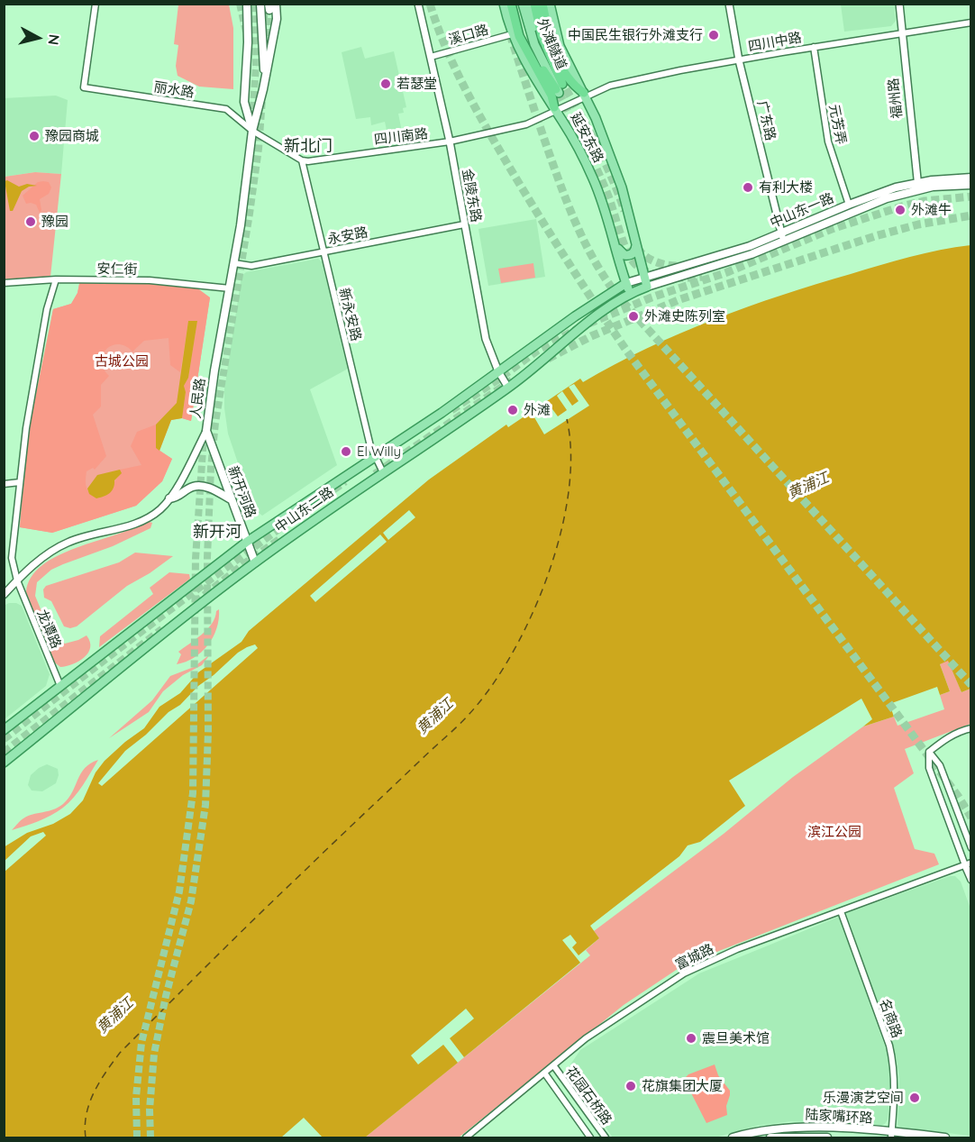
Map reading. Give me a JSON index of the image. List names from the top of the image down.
{
  "streets": {
    "main road": [
      "外滩隧道",
      "延安东路",
      "中山东一路",
      "人民路",
      "新开河路",
      "中山东二路",
      "陆家嘴环路"
    ],
    "street": [
      "溪口路",
      "四川中路",
      "丽水路",
      "福州路",
      "广东路",
      "元芳弄",
      "四川南路",
      "金陵东路",
      "永安路",
      "安仁街",
      "新永安路",
      "龙谭路",
      "富城路",
      "名商路",
      "花园石桥路"
    ]
  },
  "crossings": [
    ["溪口路", "金陵东路"],
    ["四川中路", "福州路"],
    ["四川中路", "广东路"],
    ["四川中路", "元芳弄"],
    ["四川中路", "四川南路"],
    ["四川中路", "延安东路"],
    ["丽水路", "人民路"],
    ["福州路", "中山东一路"],
    ["广东路", "中山东一路"],
    ["元芳弄", "中山东一路"],
    ["四川南路", "延安东路"],
    ["四川南路", "金陵东路"],
    ["四川南路", "新永安路"],
    ["延安东路", "中山东一路"],
    ["延安东路", "中山东二路"],
    ["金陵东路", "永安路"],
    ["金陵东路", "中山东二路"],
    ["中山东一路", "中山东二路"],
    ["永安路", "新永安路"],
    ["永安路", "人民路"],
    ["安仁街", "人民路"],
    ["安仁街", "龙谭路"],
    ["新永安路", "中山东二路"],
    ["人民路", "新开河路"],
    ["人民路", "龙谭路"],
    ["新开河路", "中山东二路"],
    ["中山东二路", "龙谭路"],
    ["富城路", "名商路"],
    ["富城路", "花园石桥路"],
    ["名商路", "陆家嘴环路"]
  ],
  "districts": ["新北门", "新开河"],
  "water": ["黄浦江"],
  "parks": ["古城公园", "滨江公园"],
  "places": [
    "中国民生银行外滩支行",
    "若瑟堂",
    "豫园商城",
    "有利大楼",
    "外滩牛",
    "豫园",
    "外滩史陈列室",
    "外滩",
    "El Willy",
    "震旦美术馆",
    "花旗集团大厦",
    "乐漫演艺空间"
  ],
  "north": "right"
}
